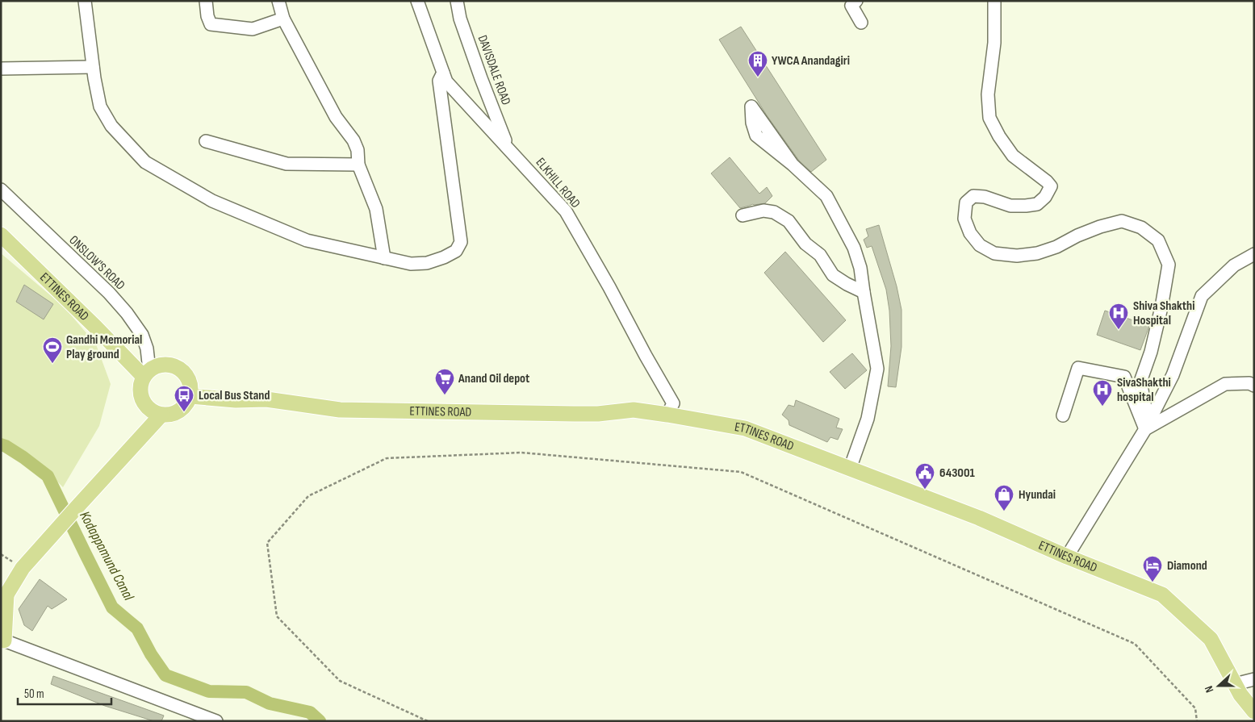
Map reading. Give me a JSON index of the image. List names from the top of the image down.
{
  "streets": {
    "main road": ["ETTINES ROAD"],
    "street": ["DAVISDALE ROAD", "ELKHILL ROAD", "ONSLOW'S ROAD"]
  },
  "crossings": [
    ["DAVISDALE ROAD", "ELKHILL ROAD"],
    ["ELKHILL ROAD", "ETTINES ROAD"],
    ["ONSLOW'S ROAD", "ETTINES ROAD"]
  ],
  "water": ["Kodappamund Canal"],
  "places": {
    "building": ["YWCA Anandagiri"],
    "hospital": ["Shiva Shakthi Hospital", "SivaShakthi hospital"],
    "sports": ["Gandhi Memorial Play ground"],
    "supermarket": ["Anand Oil depot"],
    "bus stop": ["Local Bus Stand"],
    "public building": ["643001"],
    "shop": ["Hyundai"],
    "hotel": ["Diamond"]
  },
  "scale_bar": "50 m",
  "north": "left"
}
